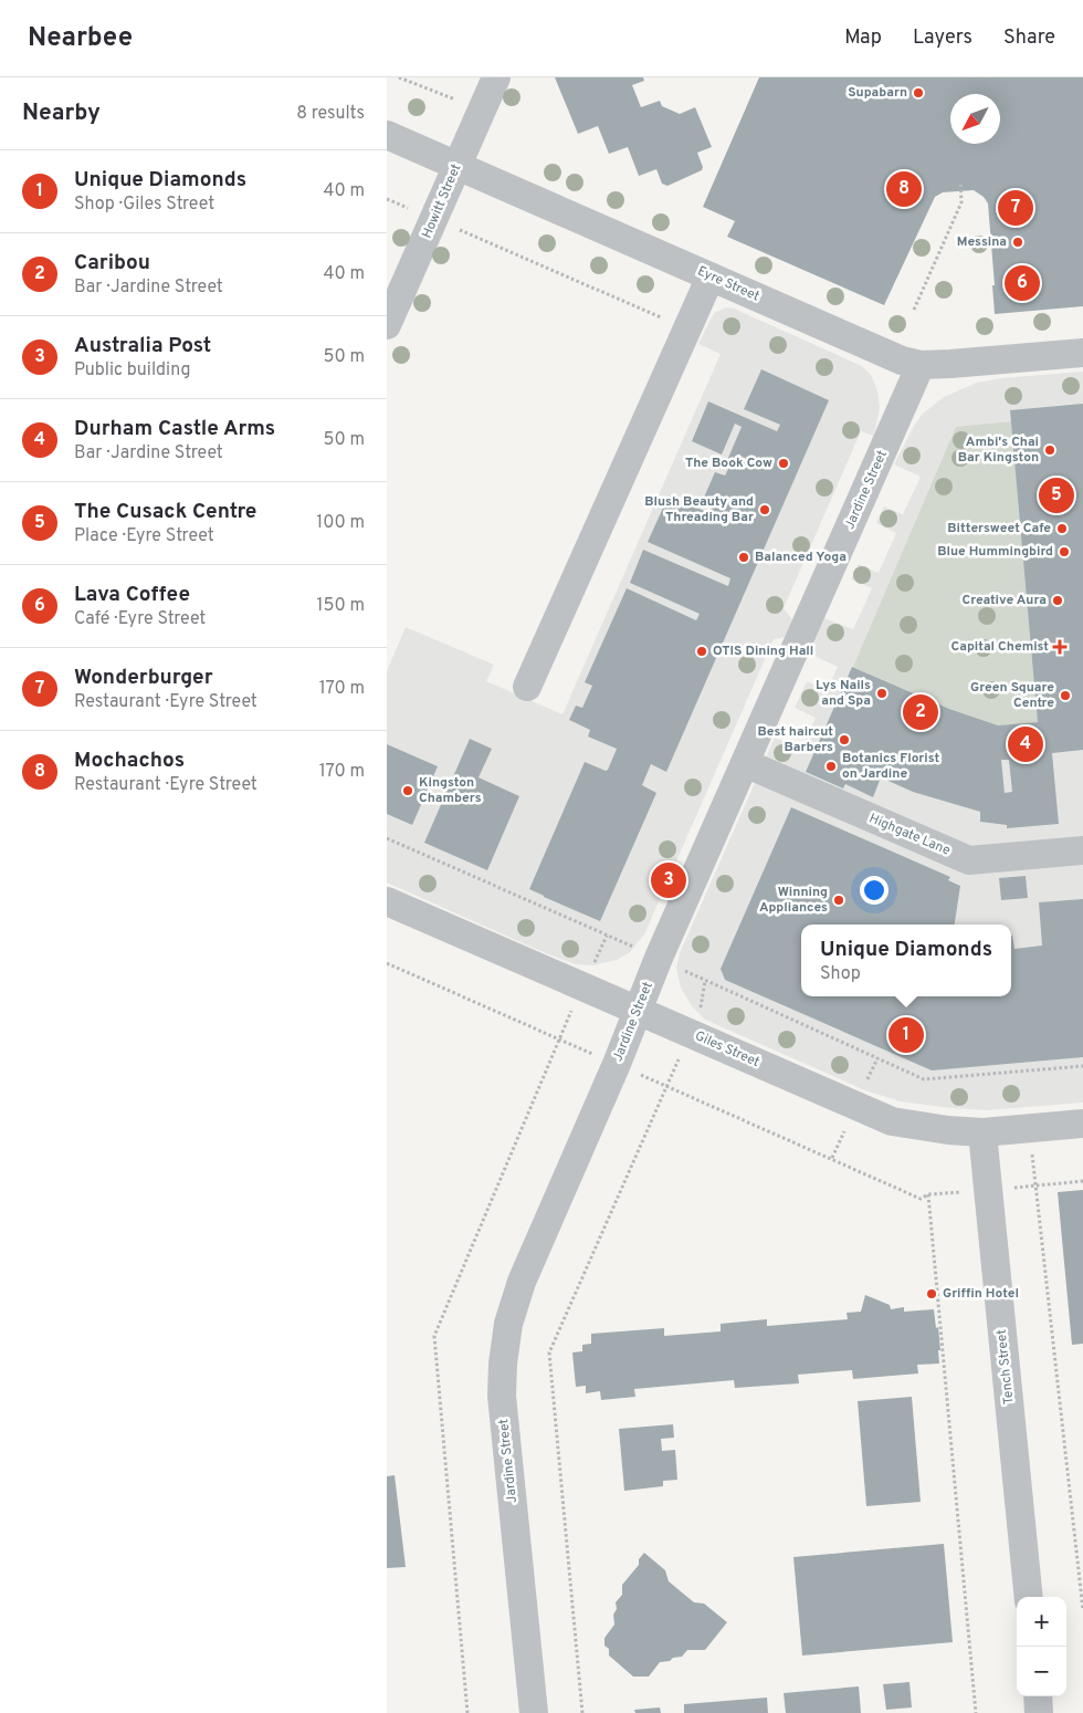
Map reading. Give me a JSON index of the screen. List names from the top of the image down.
{
  "streets": {
    "street": [
      "Howitt Street",
      "Eyre Street",
      "Jardine Street",
      "Highgate Lane",
      "Giles Street",
      "Tench Street"
    ]
  },
  "crossings": [
    ["Howitt Street", "Eyre Street"],
    ["Eyre Street", "Jardine Street"],
    ["Jardine Street", "Highgate Lane"],
    ["Jardine Street", "Giles Street"],
    ["Giles Street", "Tench Street"]
  ],
  "places": {
    "other": [
      "Supabarn",
      "Messina",
      "Ambi's Chai Bar Kingston",
      "The Book Cow",
      "Blush Beauty and Threading Bar",
      "Bittersweet Cafe",
      "Blue Hummingbird",
      "Balanced Yoga",
      "Creative Aura",
      "OTIS Dining Hall",
      "Lys Nails and Spa",
      "Green Square Centre",
      "Best haircut Barbers",
      "Botanics Florist on Jardine",
      "Kingston Chambers",
      "Winning Appliances",
      "Griffin Hotel"
    ],
    "health": ["Capital Chemist"]
  },
  "north": "bottom left",
  "page": {
    "header": "Nearbee",
    "nav": ["Map", "Layers", "Share"],
    "heading": ["Nearby", "8 results"],
    "list": [
      {
        "mark": "1",
        "name": "Unique Diamonds",
        "note": "Shop · Giles Street",
        "value": "40 m"
      },
      {
        "mark": "2",
        "name": "Caribou",
        "note": "Bar · Jardine Street",
        "value": "40 m"
      },
      {
        "mark": "3",
        "name": "Australia Post",
        "note": "Public building",
        "value": "50 m"
      },
      {
        "mark": "4",
        "name": "Durham Castle Arms",
        "note": "Bar · Jardine Street",
        "value": "50 m"
      },
      {
        "mark": "5",
        "name": "The Cusack Centre",
        "note": "Place · Eyre Street",
        "value": "100 m"
      },
      {
        "mark": "6",
        "name": "Lava Coffee",
        "note": "Café · Eyre Street",
        "value": "150 m"
      },
      {
        "mark": "7",
        "name": "Wonderburger",
        "note": "Restaurant · Eyre Street",
        "value": "170 m"
      },
      {
        "mark": "8",
        "name": "Mochachos",
        "note": "Restaurant · Eyre Street",
        "value": "170 m"
      }
    ],
    "pins": [
      "8",
      "7",
      "6",
      "5",
      "2",
      "4",
      "3",
      "1"
    ],
    "popup": ["Unique Diamonds", "Shop"],
    "map_buttons": ["+", "−"]
  }
}
